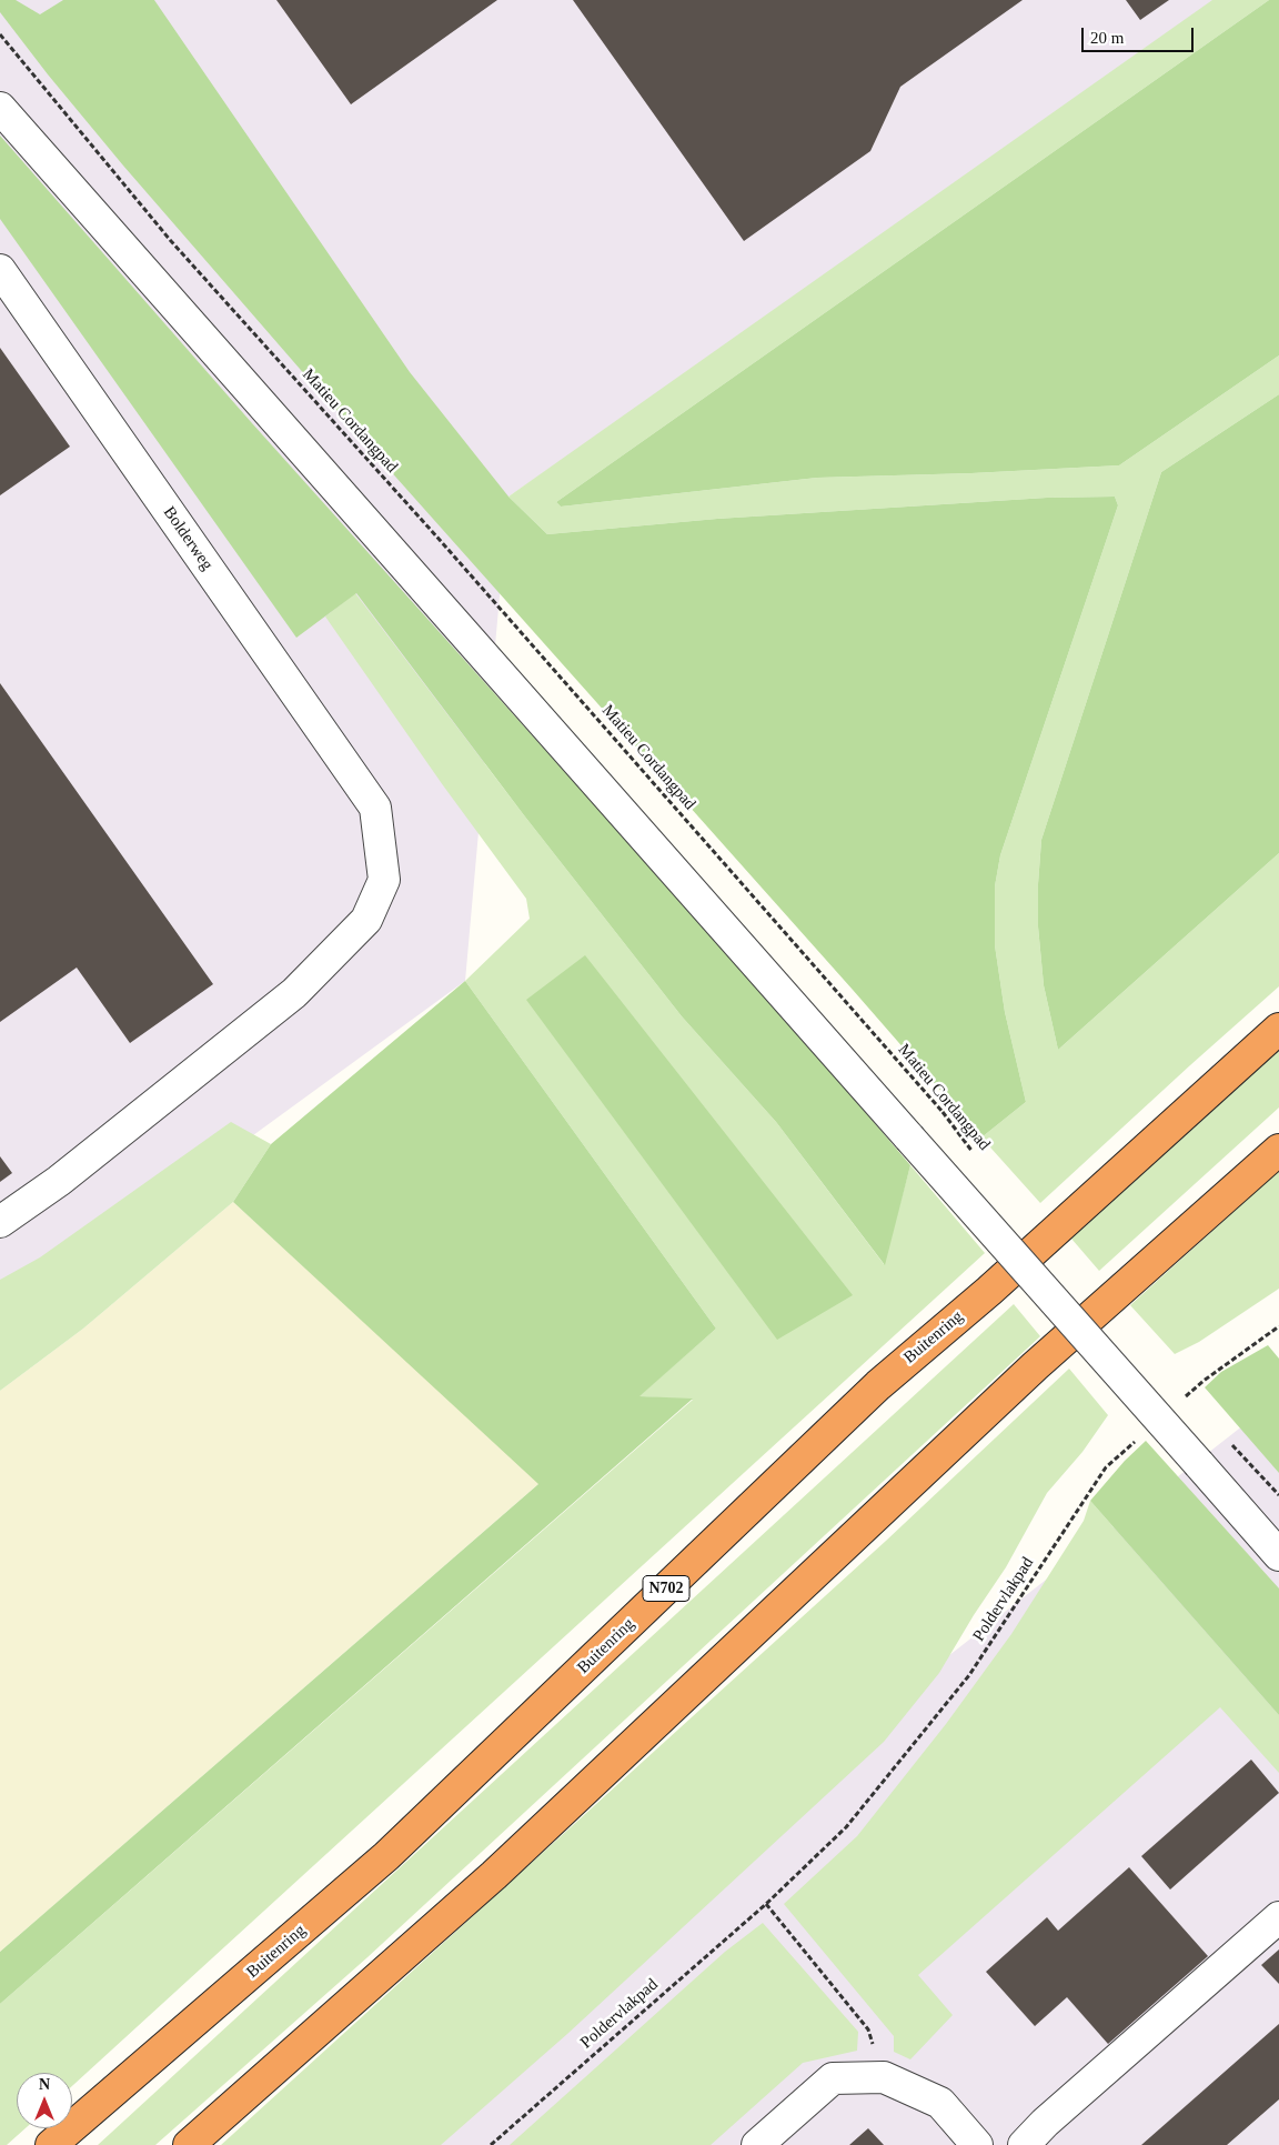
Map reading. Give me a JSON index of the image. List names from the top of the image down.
{
  "streets": {
    "highway": ["Buitenring", "N702"],
    "street": ["Bolderweg"],
    "path": ["Matieu Cordangpad", "Poldervlakpad"]
  },
  "scale_bar": "20 m",
  "north": "top"
}
